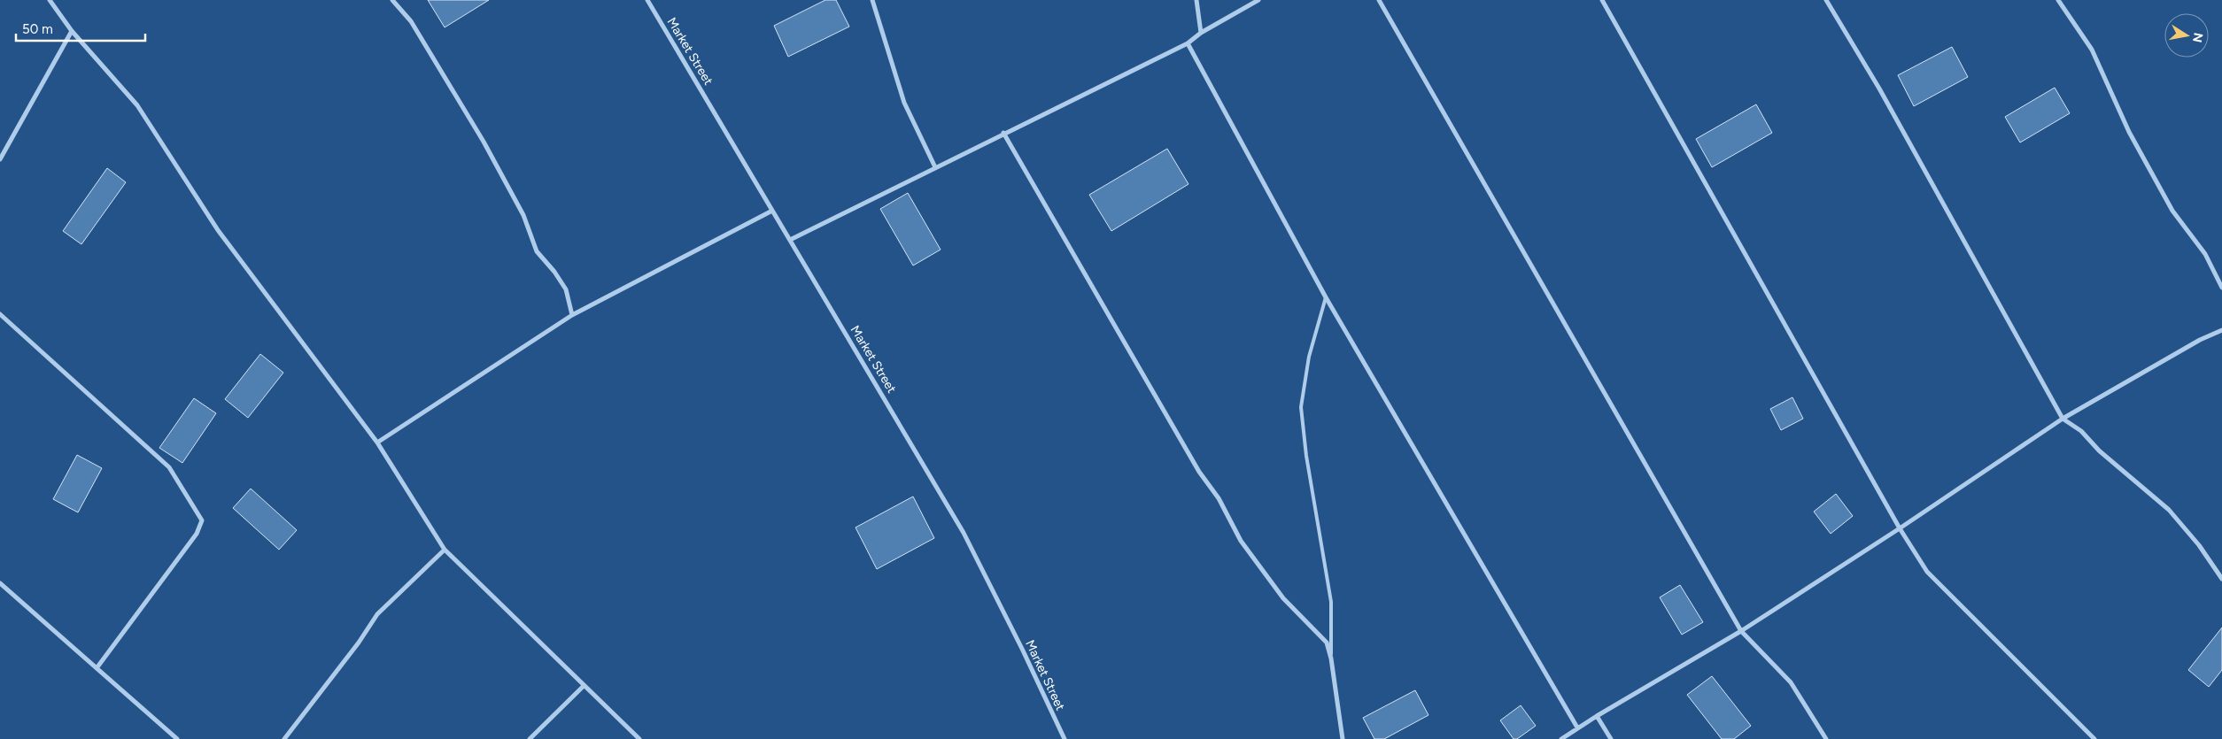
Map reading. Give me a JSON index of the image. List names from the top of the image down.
{
  "streets": {
    "street": ["Market Street"]
  },
  "scale_bar": "50 m",
  "north": "right"
}
